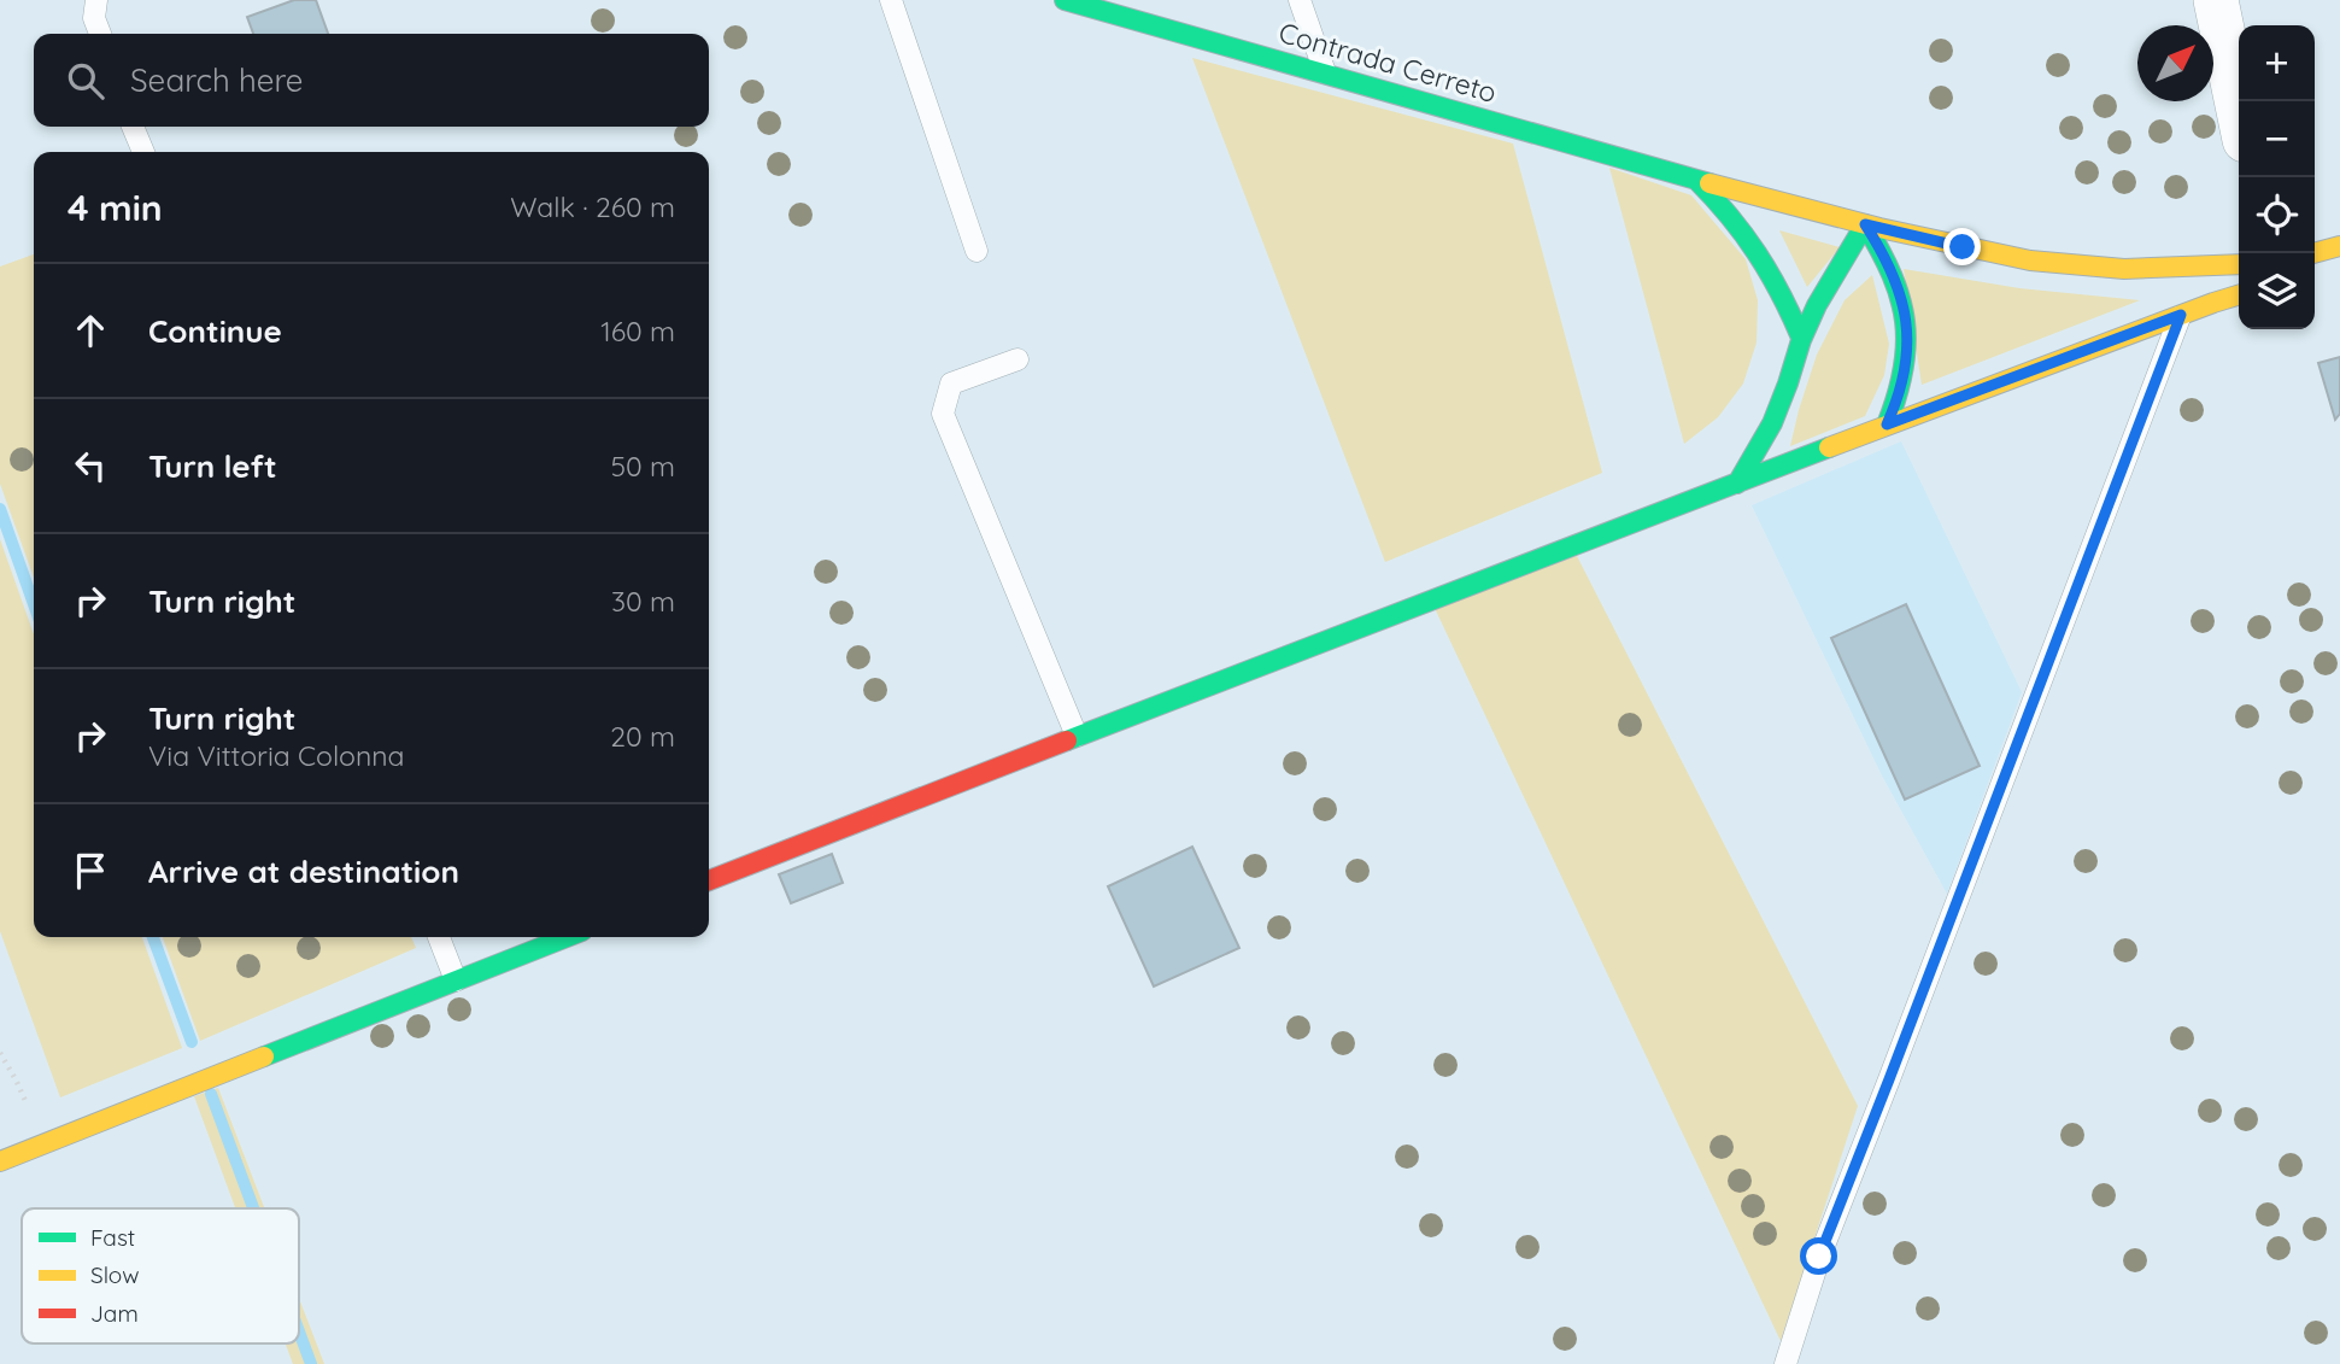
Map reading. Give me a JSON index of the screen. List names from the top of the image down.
{
  "streets": {
    "street": ["Contrada Cerreto"]
  },
  "legend": ["Fast", "Slow", "Jam"],
  "north": "top right",
  "page": {
    "map_buttons": ["+", "−"],
    "search": "Search here",
    "heading": ["4 min", "Walk · 260 m"],
    "list": [
      ["Continue", "160 m"],
      ["Turn left", "50 m"],
      ["Turn right", "30 m"],
      ["Turn right", "Via Vittoria Colonna", "20 m"],
      "Arrive at destination"
    ]
  }
}
